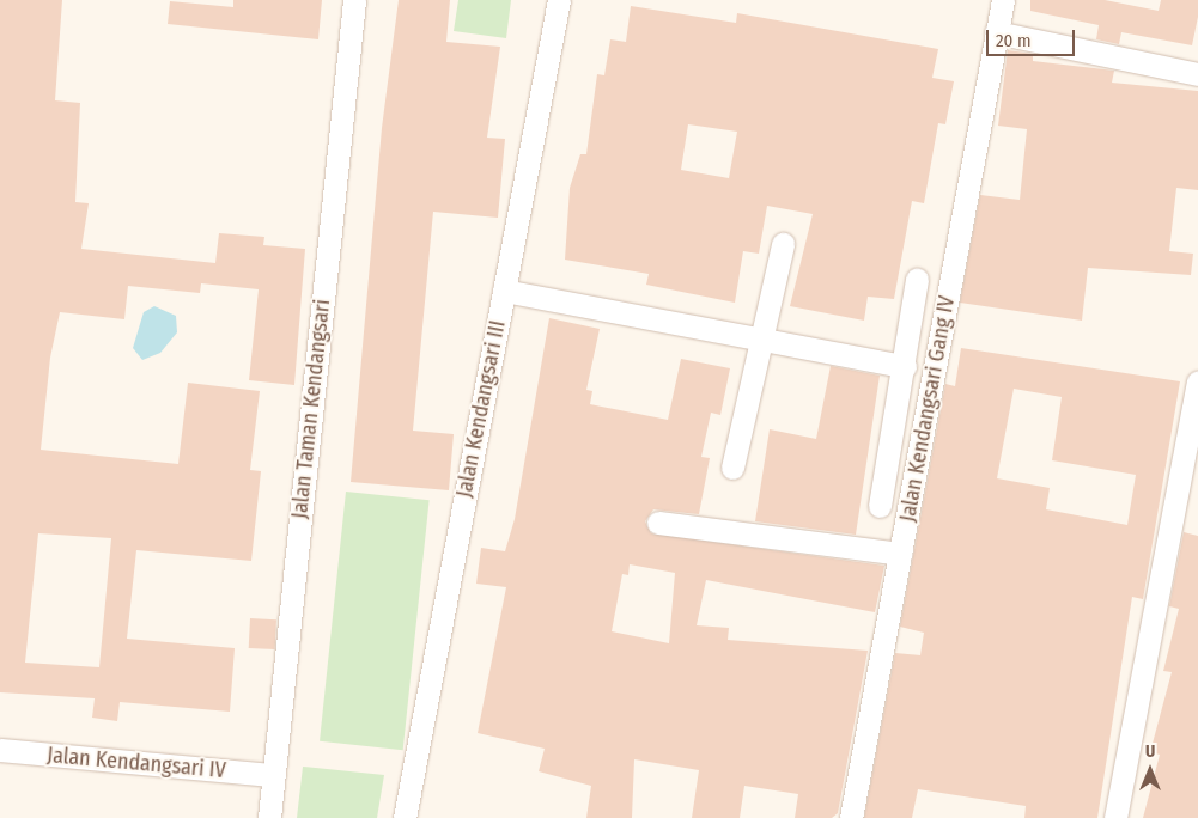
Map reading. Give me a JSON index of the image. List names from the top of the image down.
{
  "streets": {
    "street": [
      "Jalan Taman Kendangsari",
      "Jalan Kendangsari III",
      "Jalan Kendangsari Gang IV",
      "Jalan Kendangsari IV"
    ]
  },
  "crossings": [
    ["Jalan Taman Kendangsari", "Jalan Kendangsari IV"]
  ],
  "scale_bar": "20 m",
  "north": "top"
}
